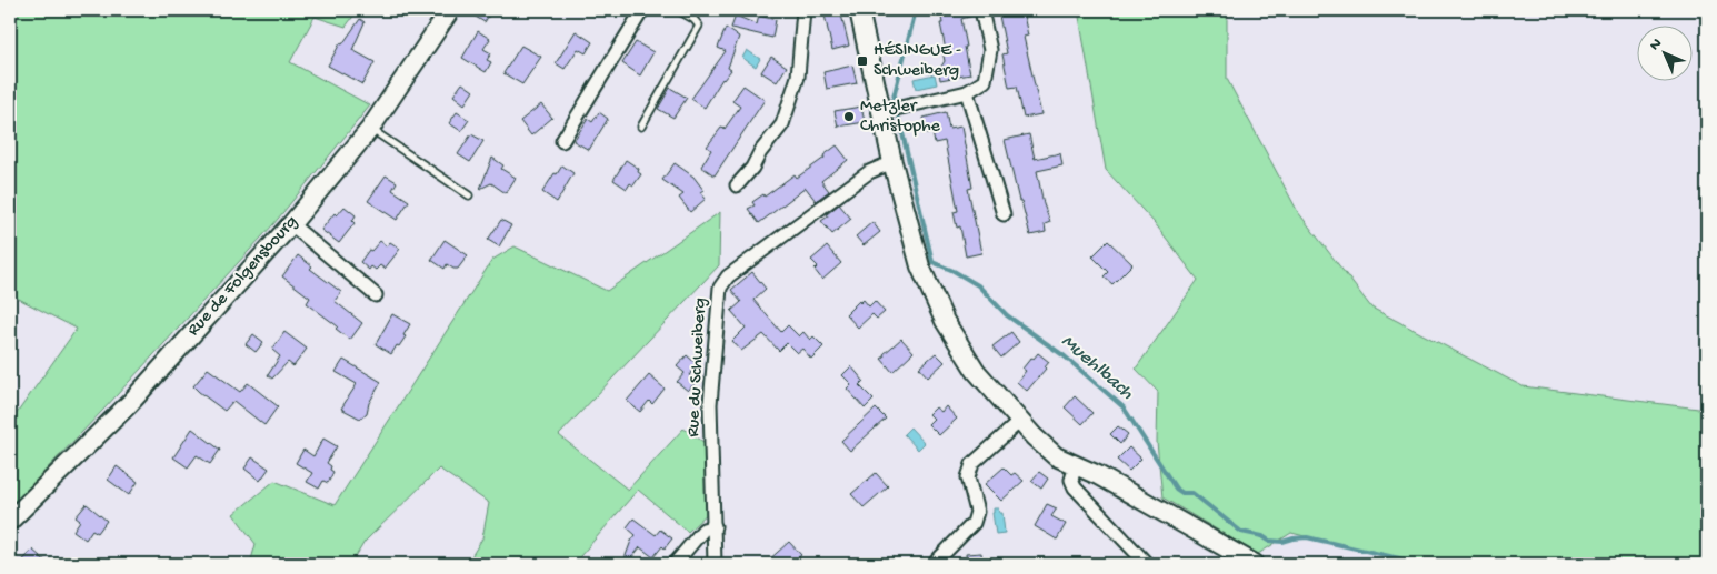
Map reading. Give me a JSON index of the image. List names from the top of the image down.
{
  "streets": {
    "street": ["Rue de Folgensbourg", "Rue du Schweiberg"]
  },
  "water": ["Muehlbach"],
  "places": {
    "transit": ["HÉSINGUE - Schweiberg"],
    "other": ["Metzler Christophe"]
  },
  "north": "top left"
}
